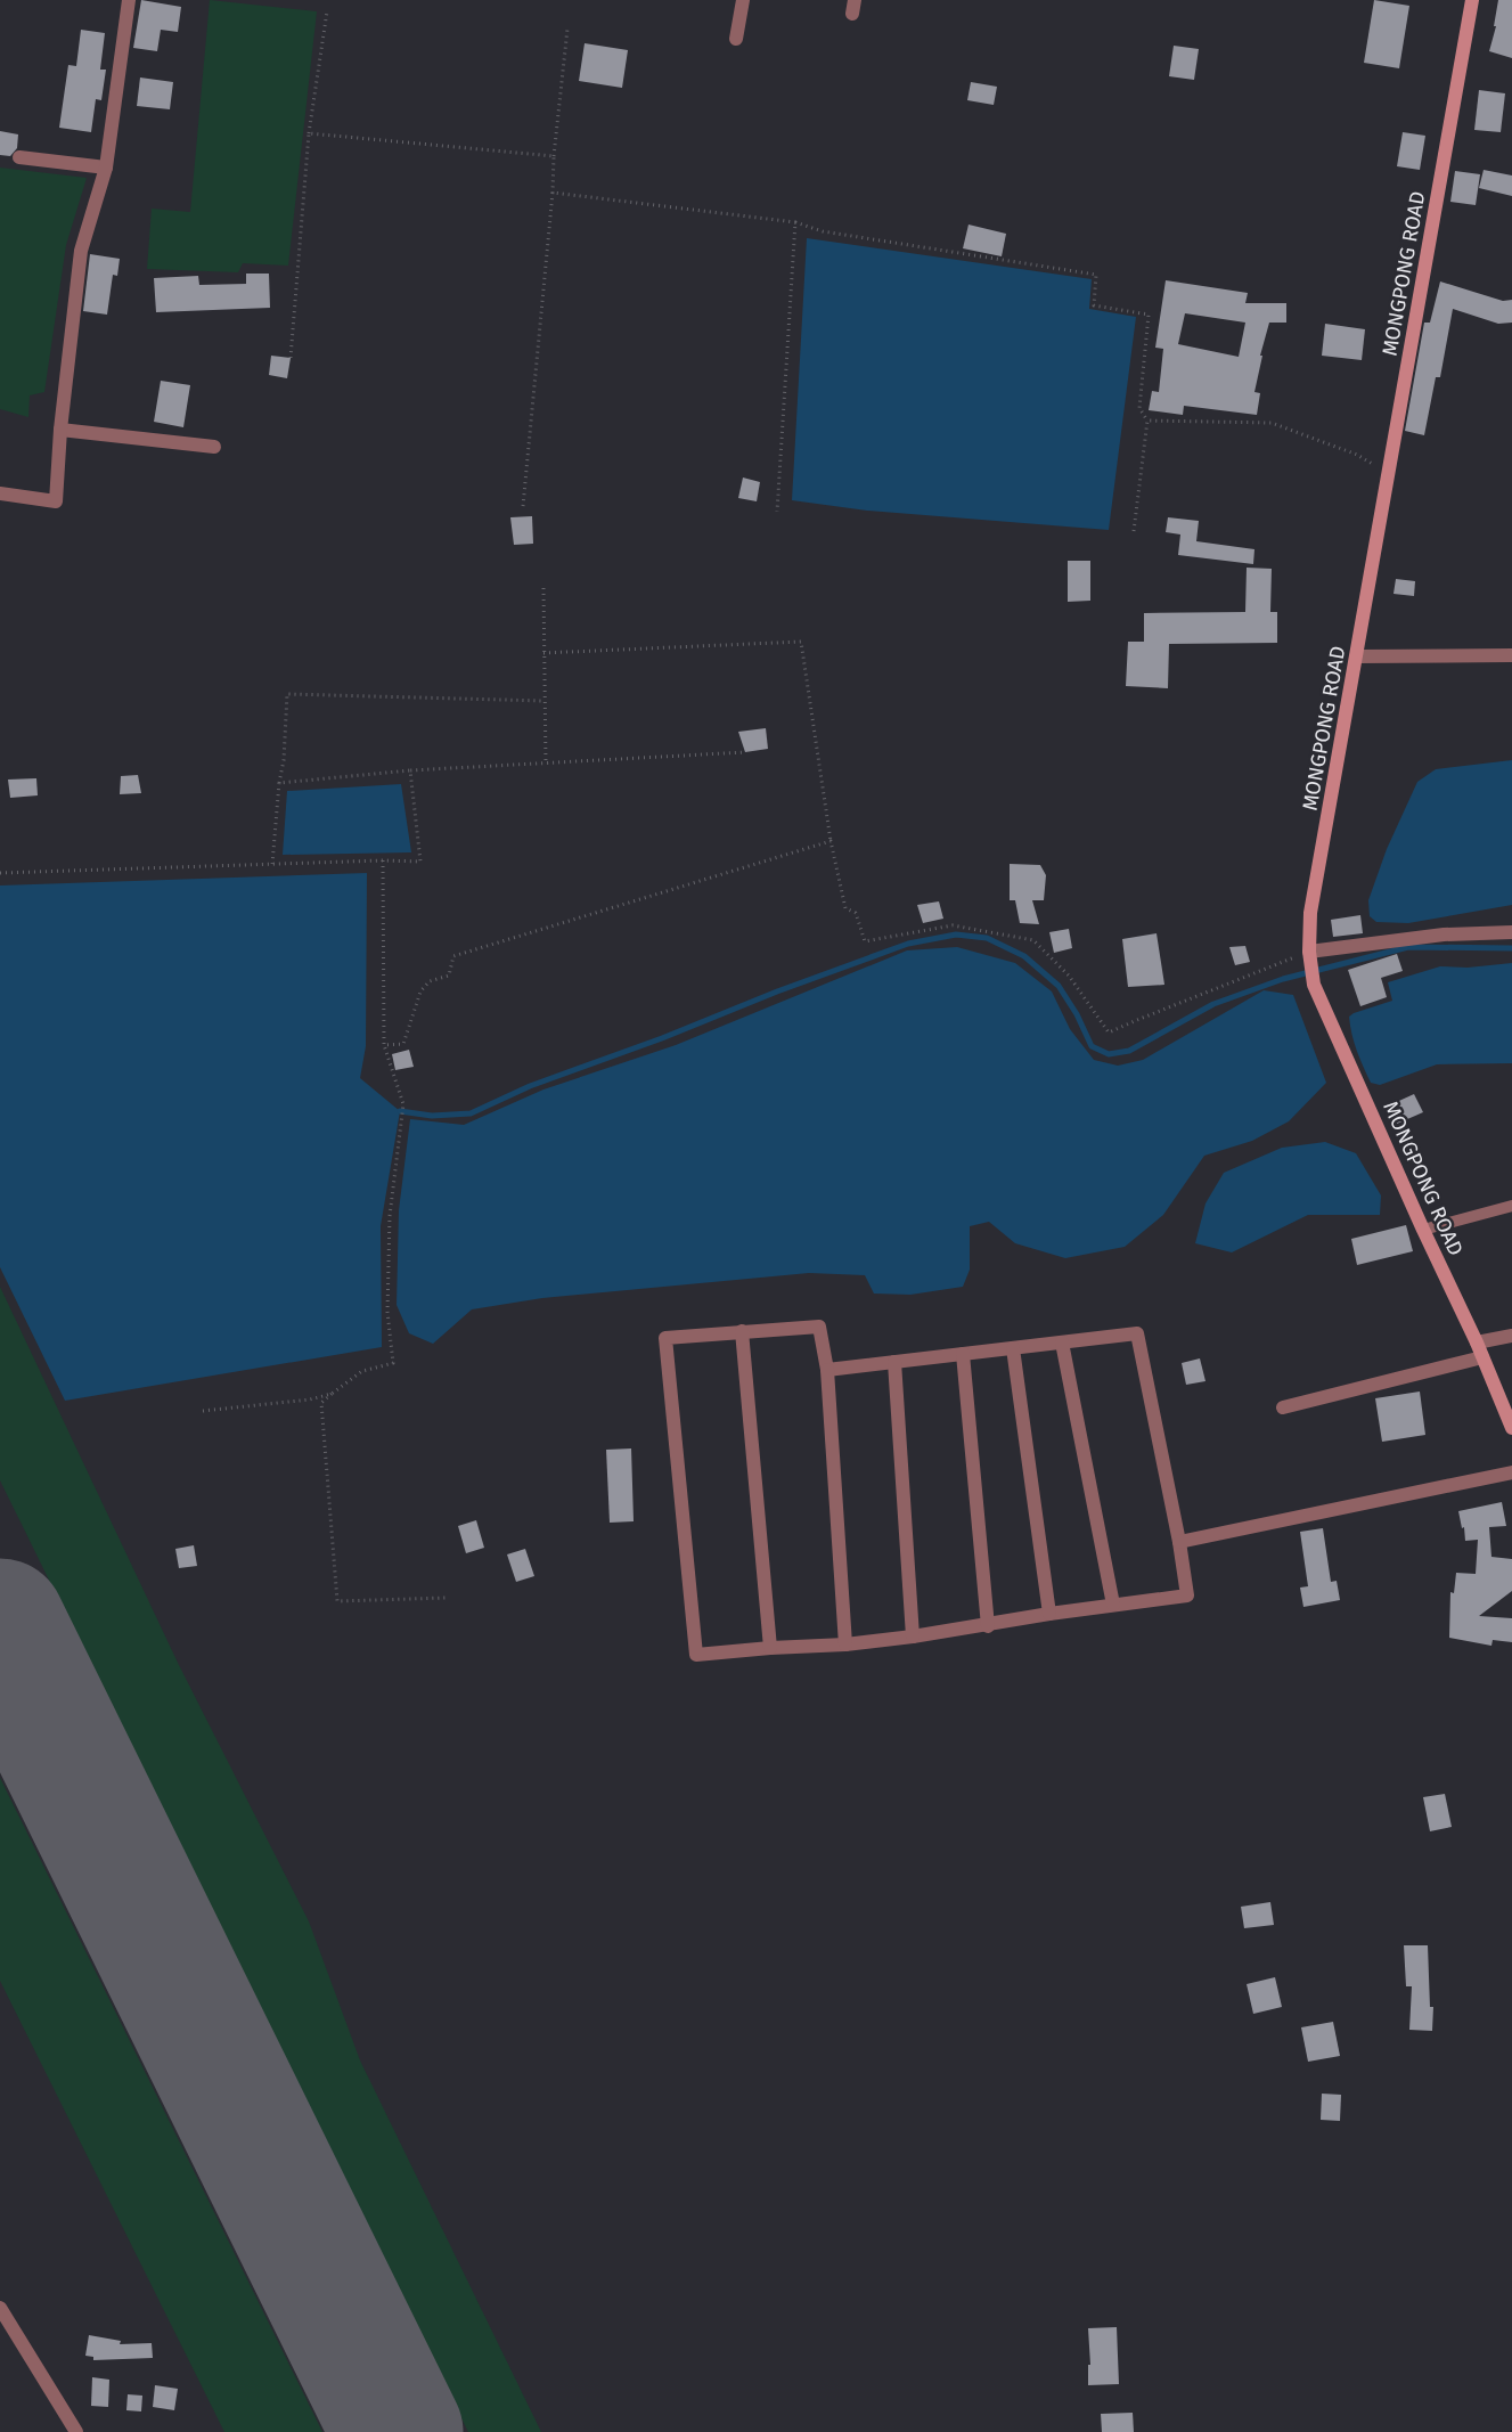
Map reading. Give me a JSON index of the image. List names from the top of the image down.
{
  "streets": {
    "main road": ["MONGPONG ROAD"]
  }
}
